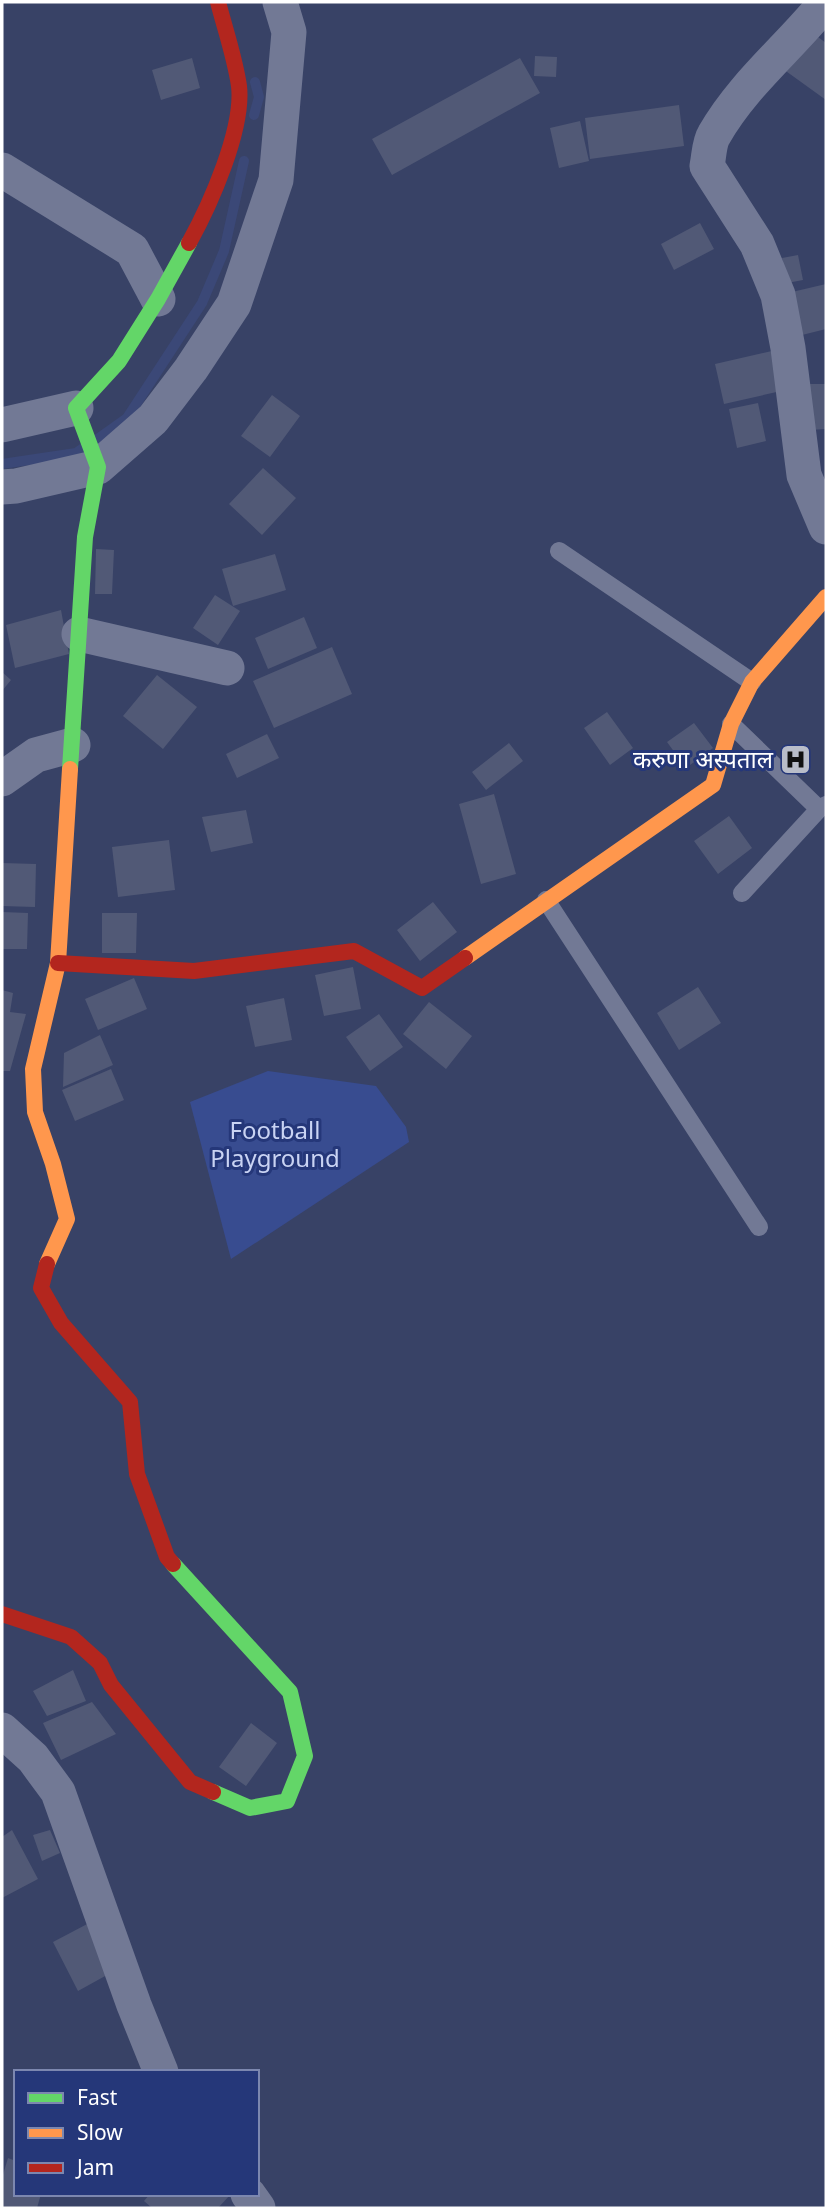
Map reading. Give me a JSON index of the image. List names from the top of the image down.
{
  "parks": ["Football Playground"],
  "places": {
    "hospital": ["करुणा अस्पताल"]
  },
  "legend": ["Fast", "Slow", "Jam"]
}
